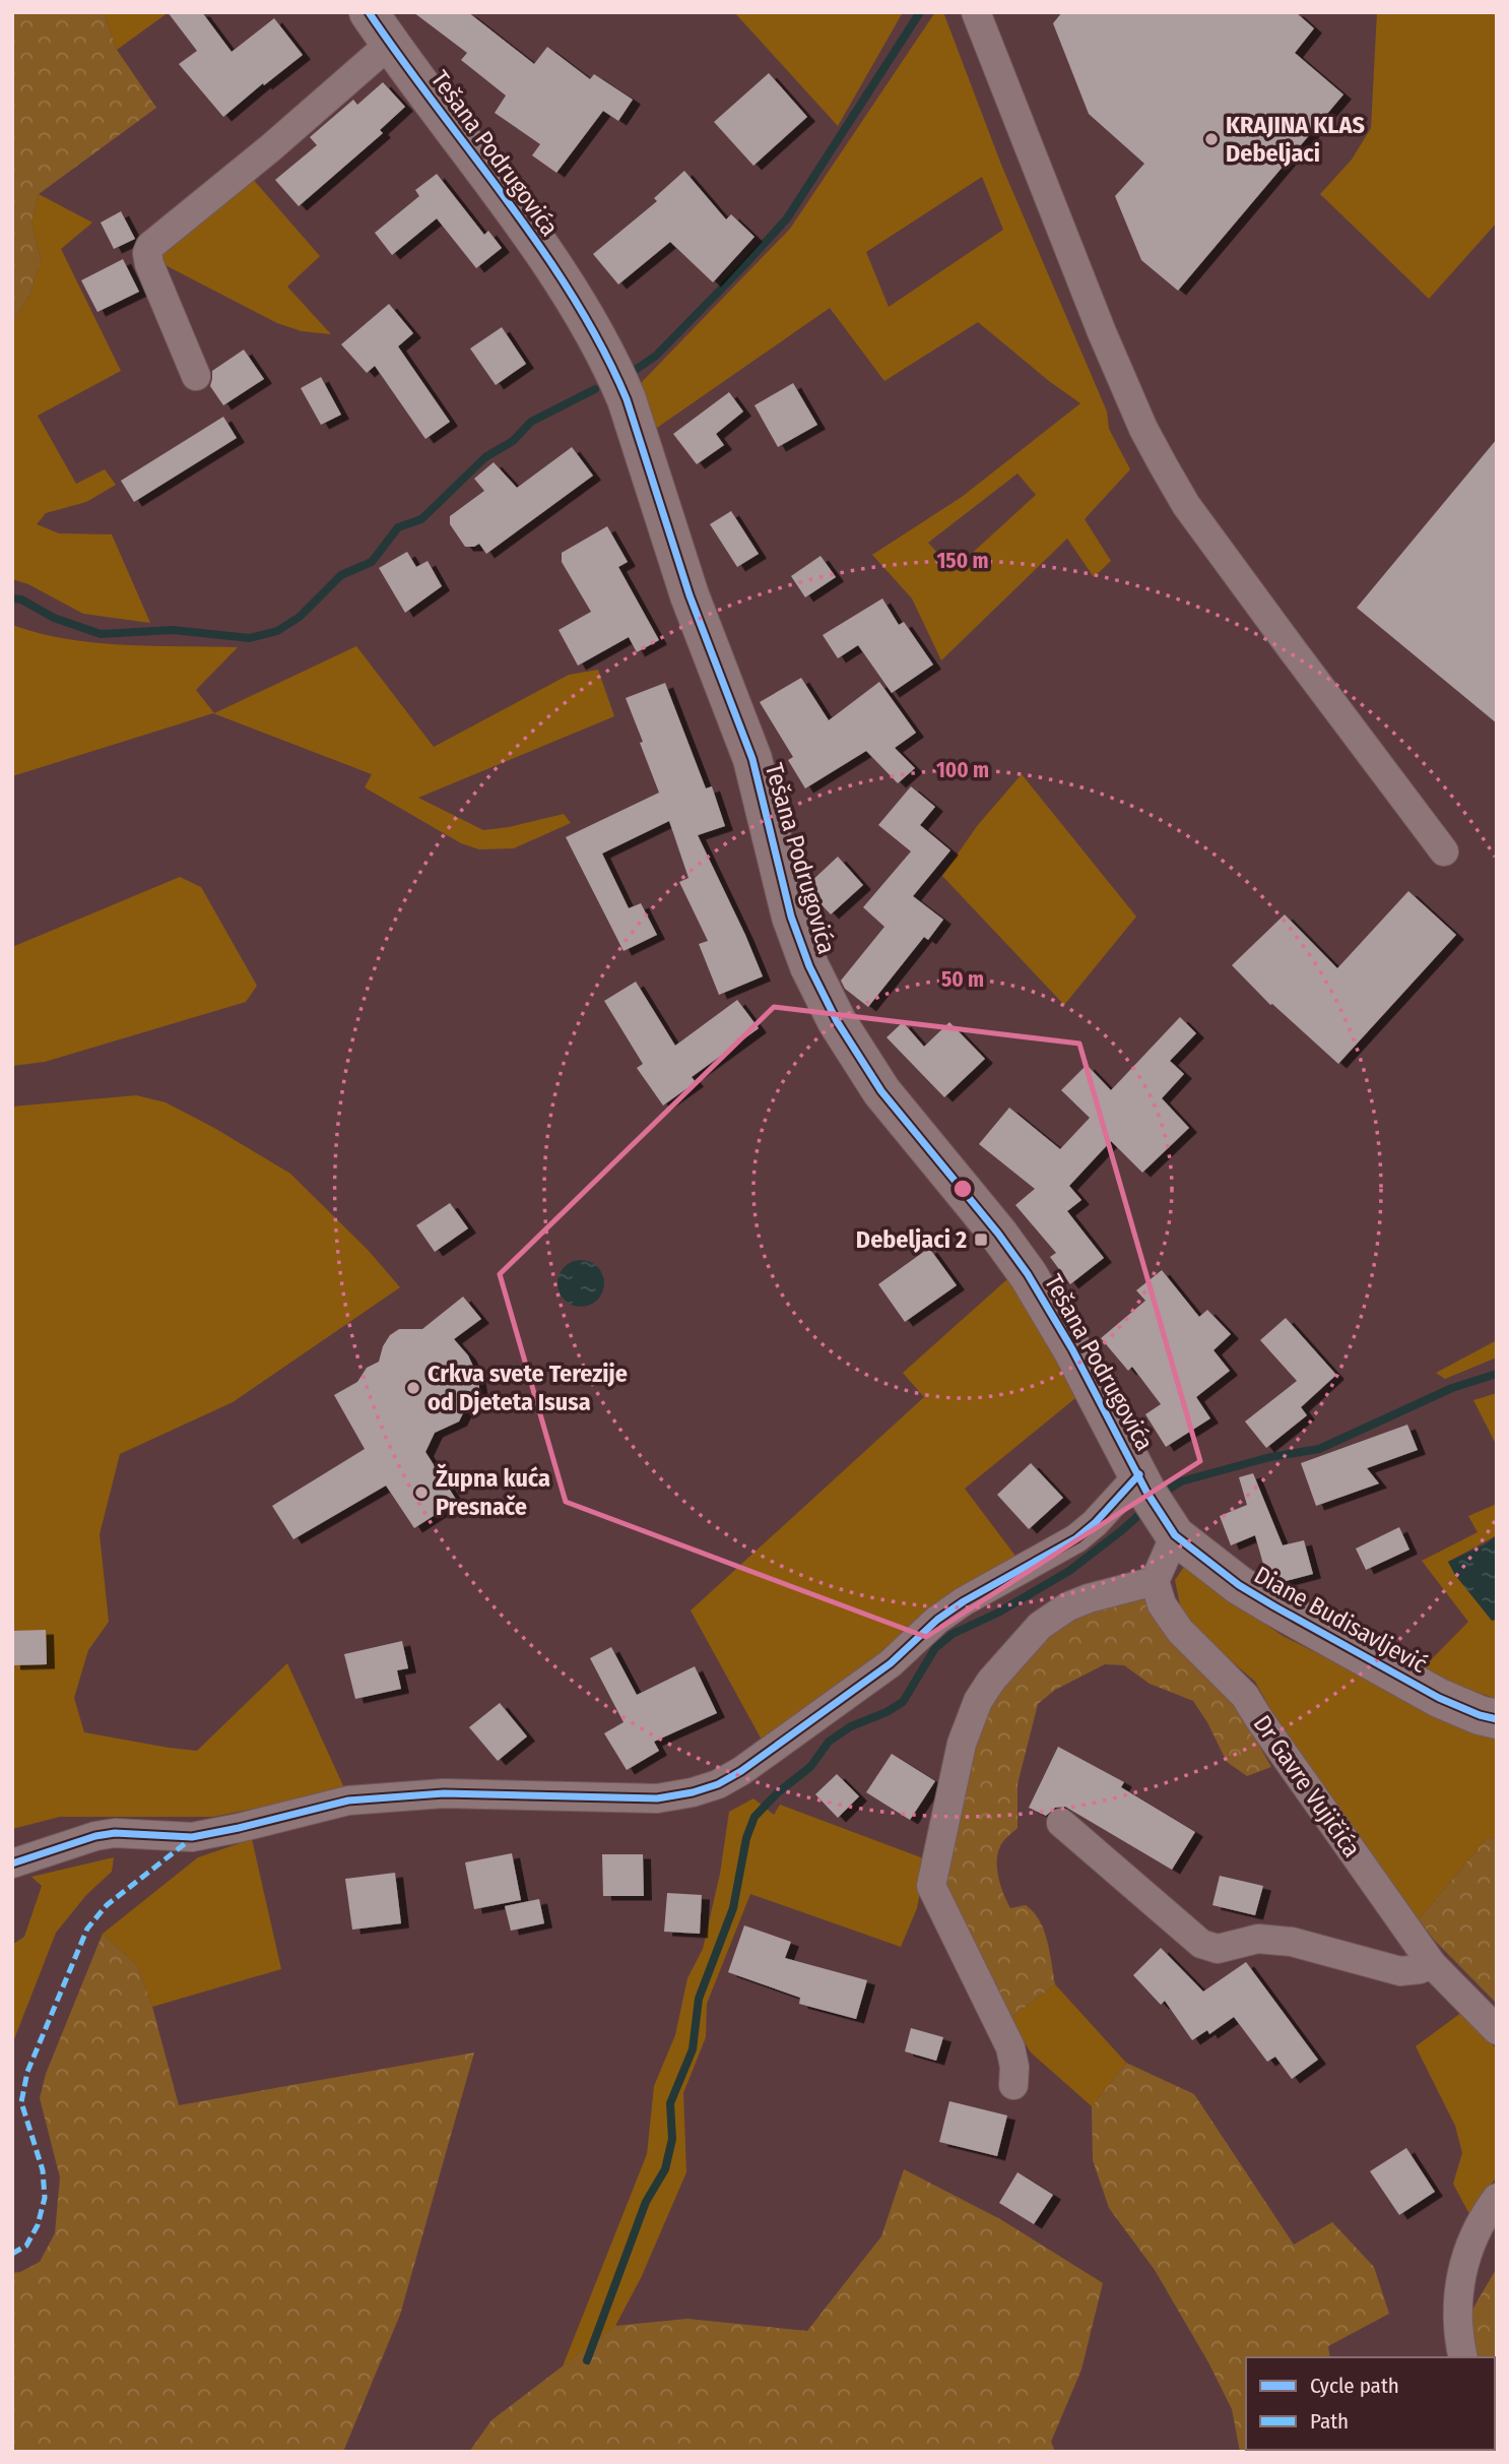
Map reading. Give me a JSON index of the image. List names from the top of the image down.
{
  "streets": {
    "street": ["Tešana Podrugovića", "Diane Budisavljević", "Dr Gavre Vujičića"]
  },
  "crossings": [
    ["Tešana Podrugovića", "Diane Budisavljević"]
  ],
  "places": {
    "other": ["KRAJINA KLAS Debeljaci", "Crkva svete Terezije od Djeteta Isusa", "Župna kuća Presnače"],
    "transit": ["Debeljaci 2"]
  },
  "legend": ["Cycle path", "Path"],
  "rings": ["150 m", "100 m", "50 m"]
}
